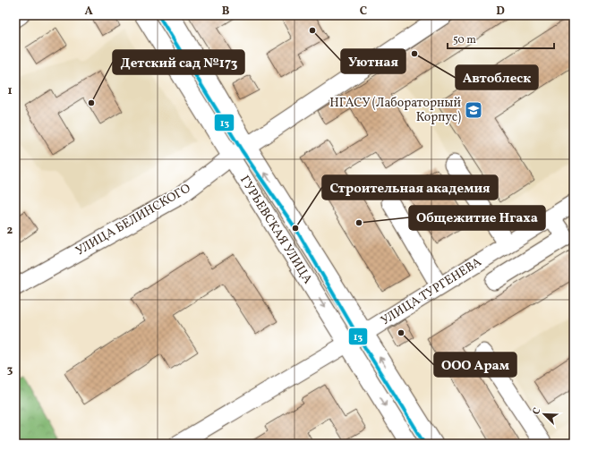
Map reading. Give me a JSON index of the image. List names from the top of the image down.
{
  "streets": {
    "street": ["УЛИЦА БЕЛИНСКОГО", "ГУРЬЕВСКАЯ УЛИЦА", "УЛИЦА ТУРГЕНЕВА"]
  },
  "crossings": [
    ["УЛИЦА БЕЛИНСКОГО", "ГУРЬЕВСКАЯ УЛИЦА"],
    ["ГУРЬЕВСКАЯ УЛИЦА", "УЛИЦА ТУРГЕНЕВА"]
  ],
  "places": {
    "other": [
      "Уютная",
      "Автоблеск",
      "Детский сад №173",
      "Общежитие Нгаха",
      "Строительная академия",
      "ООО Арам"
    ],
    "school or university": ["НГАСУ (Лабораторный Корпус)"]
  },
  "lines": ["transit line 13"],
  "scale_bar": "50 m",
  "north": "top left",
  "grid": {
    "columns": [
      "A",
      "B",
      "C",
      "D"
    ],
    "rows": ["1", "2", "3"]
  }
}
